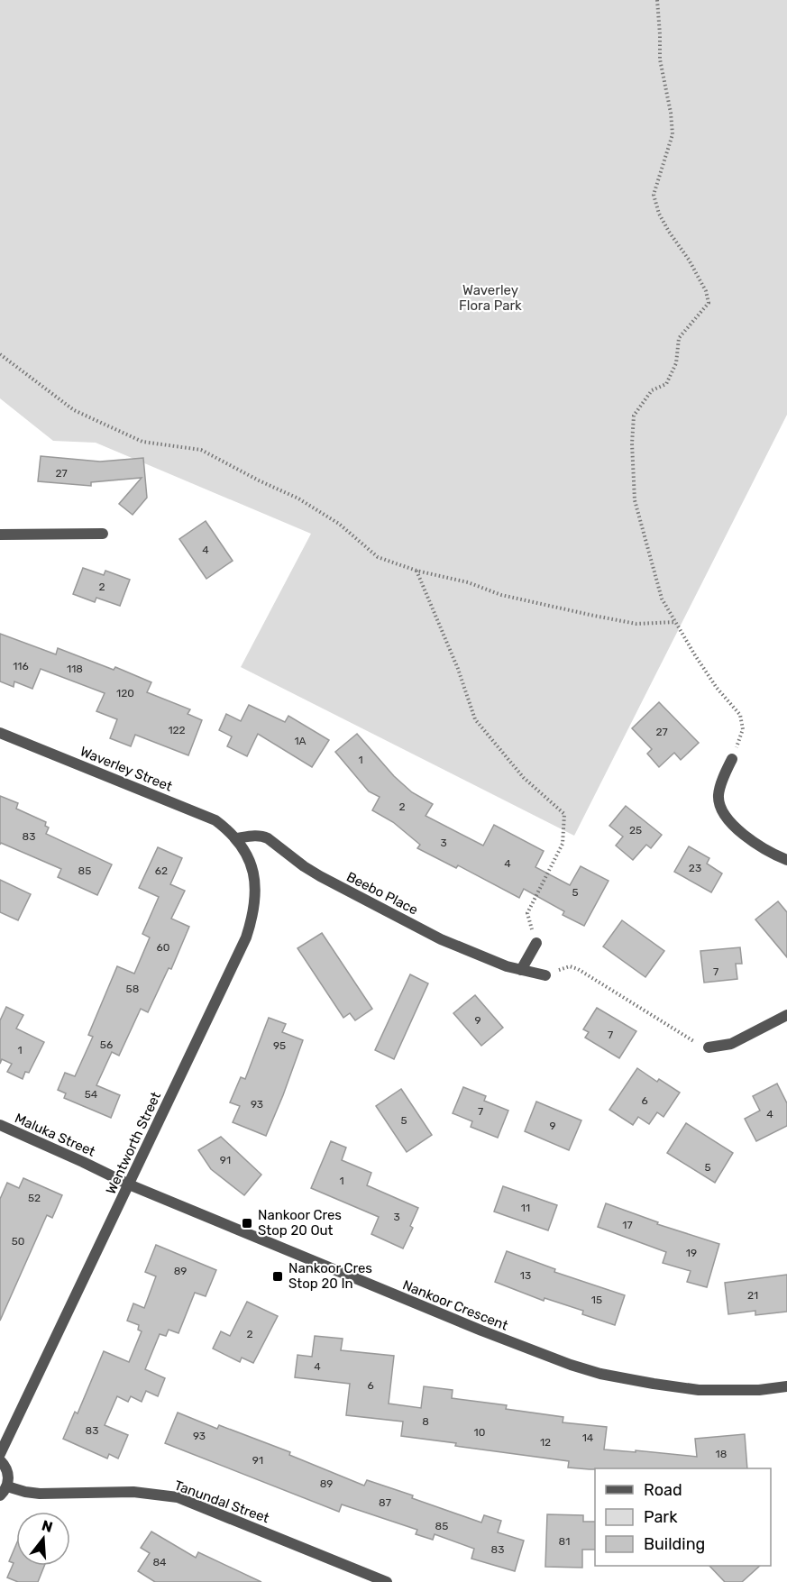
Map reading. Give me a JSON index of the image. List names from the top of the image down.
{
  "streets": {
    "street": [
      "Waverley Street",
      "Beebo Place",
      "Maluka Street",
      "Wentworth Street",
      "Nankoor Crescent",
      "Tanundal Street"
    ]
  },
  "crossings": [
    ["Waverley Street", "Beebo Place"],
    ["Waverley Street", "Wentworth Street"],
    ["Beebo Place", "Wentworth Street"],
    ["Maluka Street", "Wentworth Street"],
    ["Maluka Street", "Nankoor Crescent"],
    ["Wentworth Street", "Nankoor Crescent"]
  ],
  "parks": ["Waverley Flora Park"],
  "places": {
    "transit": ["Nankoor Cres Stop 20 Out", "Nankoor Cres Stop 20 In"]
  },
  "house_numbers": [
    "27",
    "4",
    "2",
    "116",
    "118",
    "120",
    "122",
    "27",
    "1A",
    "1",
    "2",
    "25",
    "83",
    "3",
    "4",
    "23",
    "85",
    "62",
    "5",
    "60",
    "7",
    "58",
    "9",
    "7",
    "56",
    "95",
    "1",
    "54",
    "6",
    "93",
    "7",
    "4",
    "5",
    "9",
    "91",
    "5",
    "1",
    "52",
    "11",
    "3",
    "17",
    "50",
    "19",
    "89",
    "13",
    "21",
    "15",
    "2",
    "4",
    "6",
    "8",
    "83",
    "10",
    "93",
    "14",
    "12",
    "18",
    "91",
    "89",
    "87",
    "85",
    "81",
    "83",
    "84"
  ],
  "legend": ["Road", "Park", "Building"],
  "north": "top"
}
